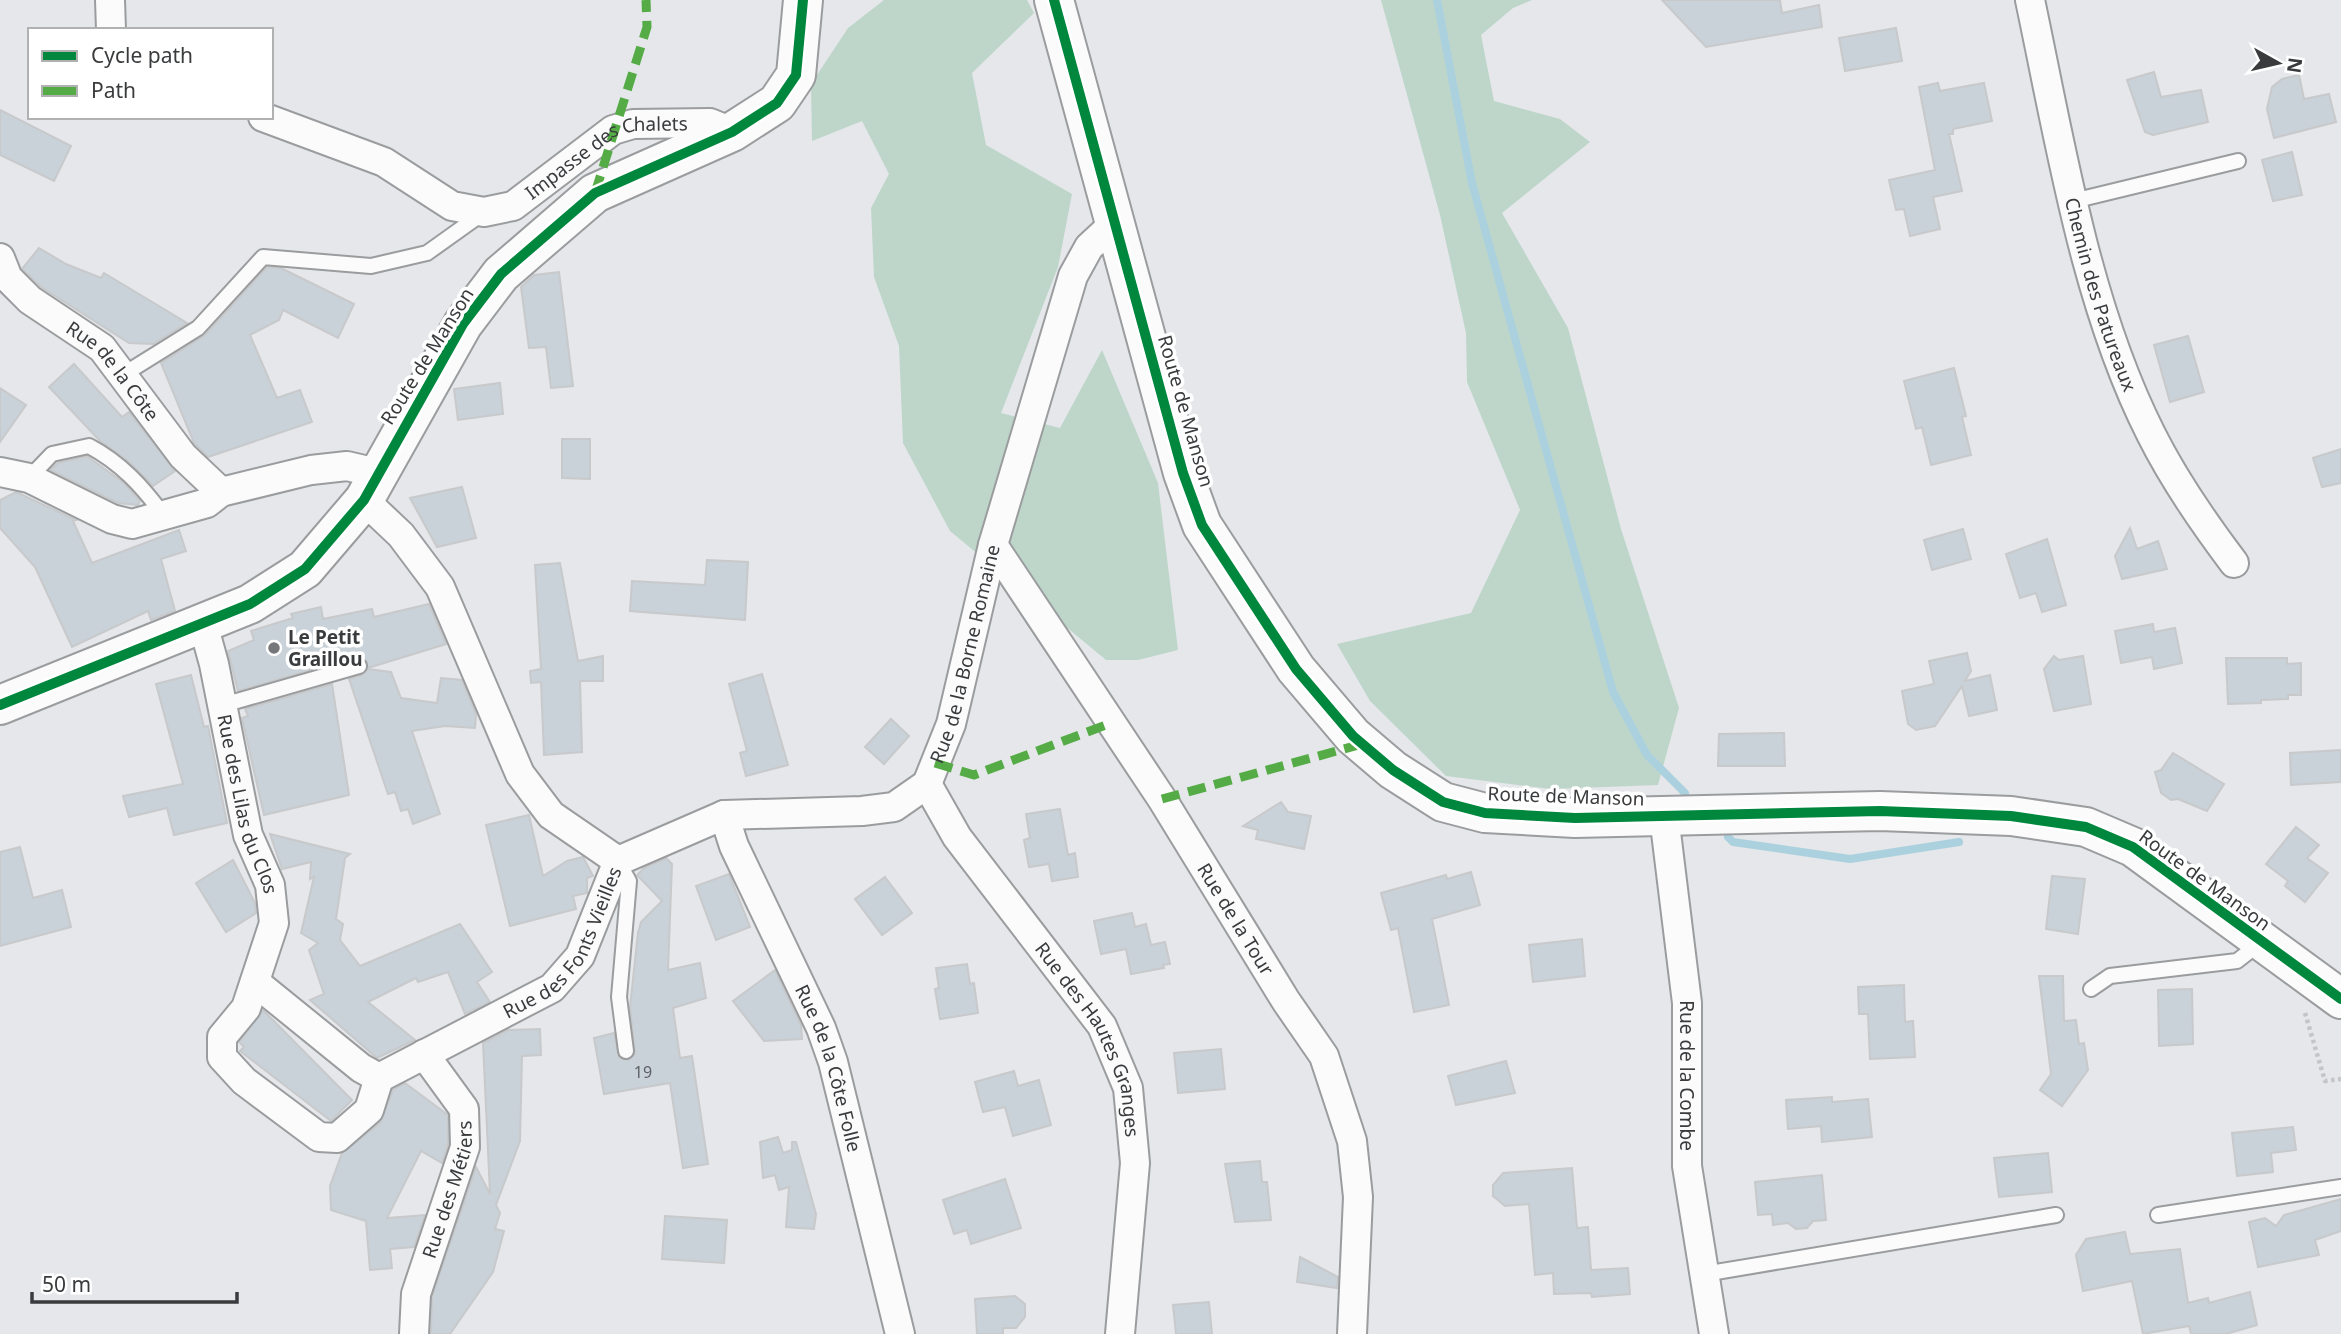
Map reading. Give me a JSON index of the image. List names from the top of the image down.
{
  "streets": {
    "street": [
      "Impasse des Chalets",
      "Chemin des Patureaux",
      "Route de Manson",
      "Rue de la Côte",
      "Rue de la Borne Romaine",
      "Rue des Lilas du Clos",
      "Rue de la Tour",
      "Rue des Fonts Vieilles",
      "Rue des Hautes Granges",
      "Rue de la Côte Folle",
      "Rue de la Combe",
      "Rue des Métiers"
    ]
  },
  "crossings": [
    ["Impasse des Chalets", "Route de Manson"],
    ["Impasse des Chalets", "Rue de la Côte"],
    ["Route de Manson", "Rue de la Borne Romaine"],
    ["Route de Manson", "Rue des Lilas du Clos"],
    ["Route de Manson", "Rue des Fonts Vieilles"],
    ["Route de Manson", "Rue de la Combe"],
    ["Rue de la Borne Romaine", "Rue de la Tour"],
    ["Rue de la Borne Romaine", "Rue des Fonts Vieilles"],
    ["Rue de la Borne Romaine", "Rue des Hautes Granges"],
    ["Rue de la Borne Romaine", "Rue de la Côte Folle"],
    ["Rue des Lilas du Clos", "Rue des Fonts Vieilles"],
    ["Rue des Fonts Vieilles", "Rue des Métiers"]
  ],
  "places": ["Le Petit Graillou"],
  "house_numbers": ["19"],
  "legend": ["Cycle path", "Path"],
  "scale_bar": "50 m",
  "north": "right"
}
